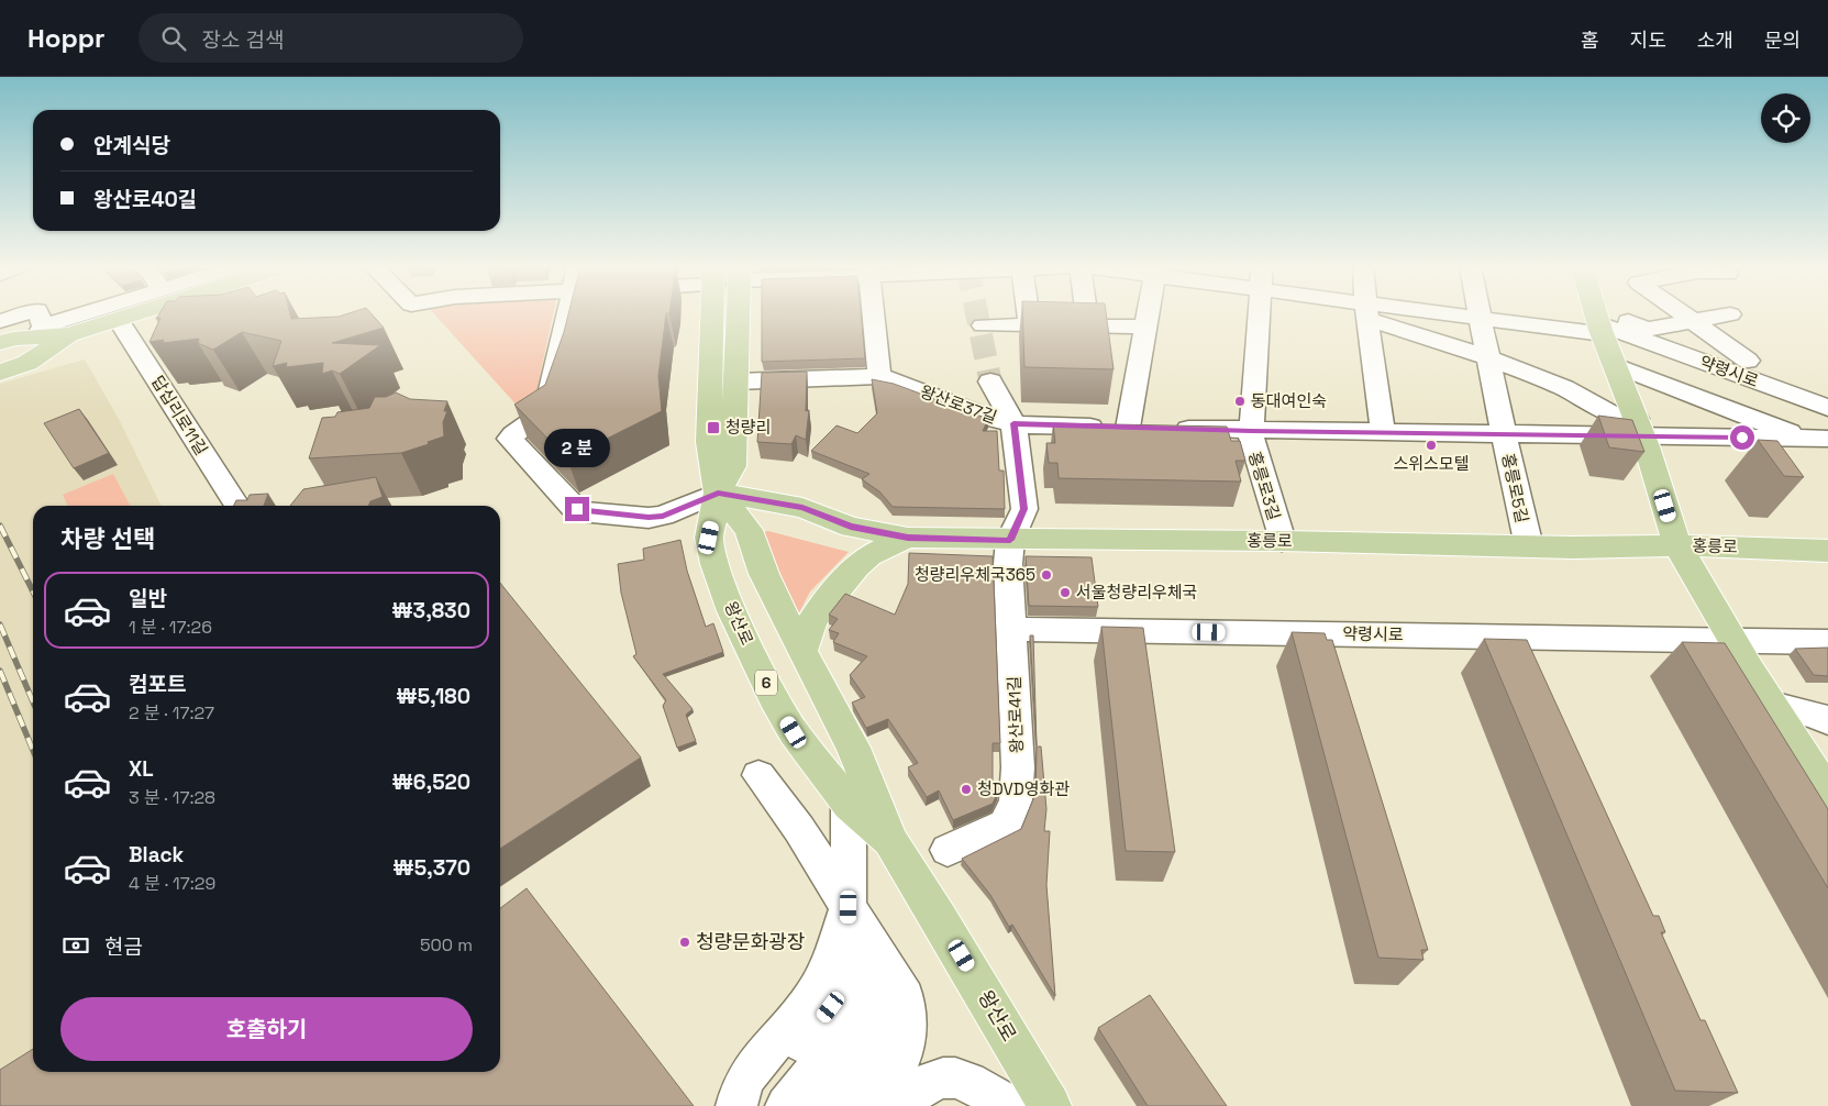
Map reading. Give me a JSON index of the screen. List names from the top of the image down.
{
  "streets": {
    "main road": ["홍릉로", "왕산로", "6"],
    "street": [
      "약령시로",
      "왕산로37길",
      "답십리로11길",
      "홍릉로3길",
      "홍릉로5길",
      "왕산로41길"
    ]
  },
  "crossings": [
    ["약령시로", "왕산로41길"],
    ["왕산로37길", "홍릉로3길"],
    ["왕산로37길", "홍릉로5길"],
    ["왕산로37길", "왕산로"],
    ["홍릉로3길", "홍릉로"],
    ["홍릉로5길", "홍릉로"],
    ["홍릉로", "왕산로"],
    ["홍릉로", "왕산로41길"]
  ],
  "places": {
    "other": [
      "동대여인숙",
      "스위스모텔",
      "청량리우체국365",
      "서울청량리우체국",
      "청DVD영화관",
      "청량문화광장"
    ],
    "transit": ["청량리"]
  },
  "page": {
    "header": "Hoppr",
    "search": "장소 검색",
    "nav": [
      "홈",
      "지도",
      "소개",
      "문의"
    ],
    "banner": ["안계식당", "왕산로40길"],
    "bubble": "2 분",
    "heading": "차량 선택",
    "list": [
      {
        "name": "일반",
        "note": "1 분 · 17:26",
        "value": "₩3,830"
      },
      {
        "name": "컴포트",
        "note": "2 분 · 17:27",
        "value": "₩5,180"
      },
      {
        "name": "XL",
        "note": "3 분 · 17:28",
        "value": "₩6,520"
      },
      {
        "name": "Black",
        "note": "4 분 · 17:29",
        "value": "₩5,370"
      }
    ],
    "pay": ["현금", "500 m"],
    "buttons": "호출하기"
  }
}
